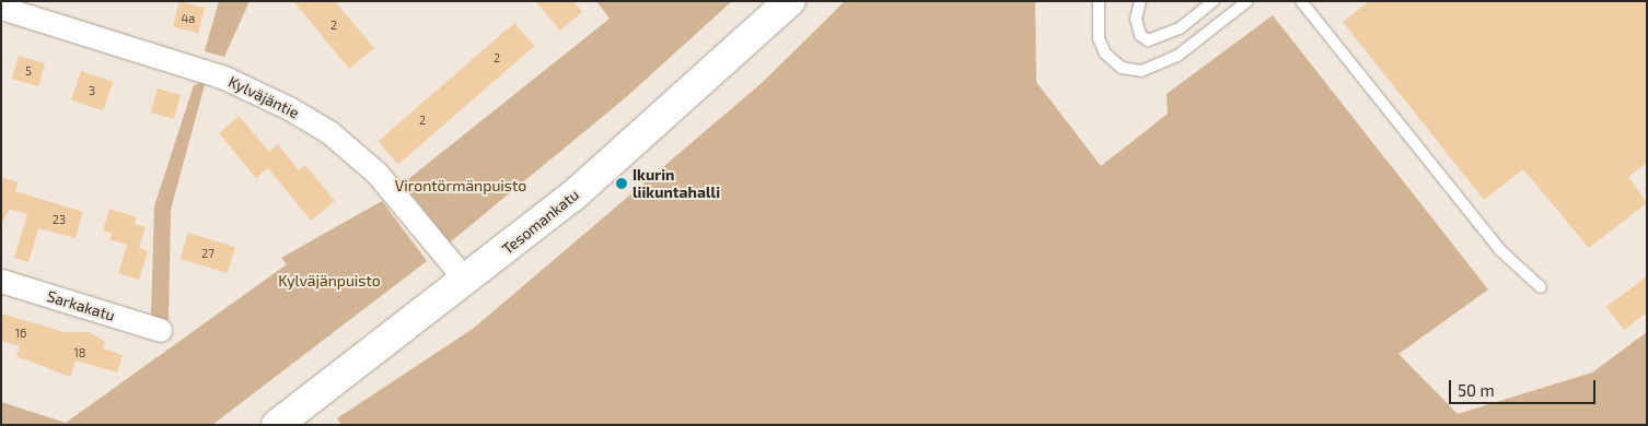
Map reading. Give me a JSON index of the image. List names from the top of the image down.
{
  "streets": {
    "main road": ["Tesomankatu"],
    "street": ["Kylväjäntie", "Sarkakatu"]
  },
  "crossings": [
    ["Kylväjäntie", "Tesomankatu"]
  ],
  "parks": ["Virontörmänpuisto", "Kylväjänpuisto"],
  "places": ["Ikurin liikuntahalli"],
  "house_numbers": [
    "4a",
    "2",
    "2",
    "5",
    "3",
    "2",
    "23",
    "27",
    "16",
    "18"
  ],
  "scale_bar": "50 m"
}
